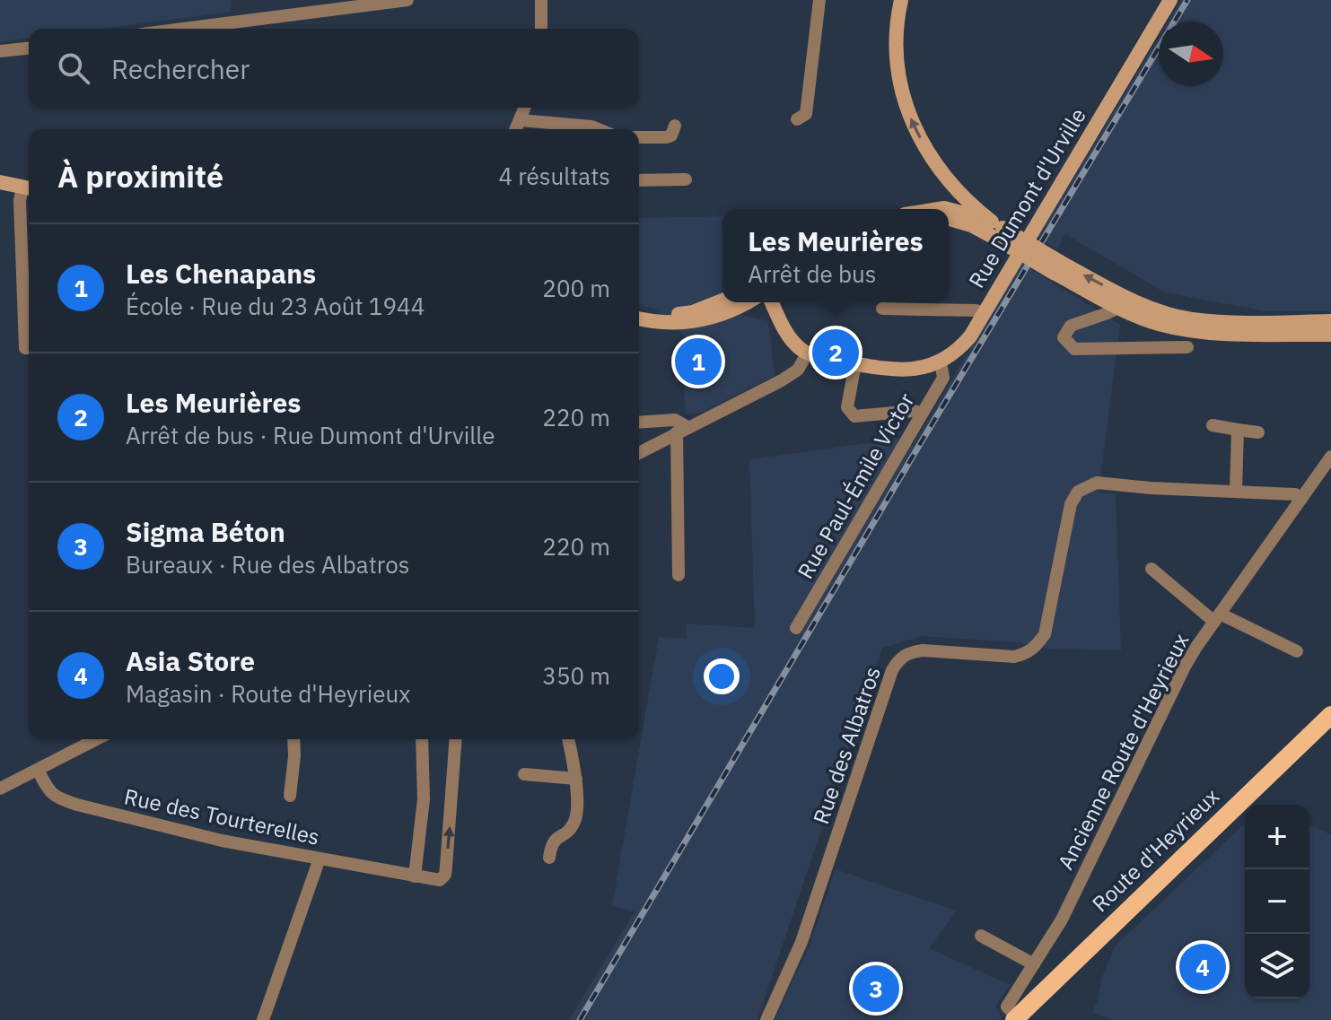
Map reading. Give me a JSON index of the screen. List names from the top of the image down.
{
  "streets": {
    "main road": ["Rue Dumont d'Urville", "Route d'Heyrieux"],
    "street": [
      "Rue Paul-Émile Victor",
      "Rue des Albatros",
      "Ancienne Route d'Heyrieux",
      "Rue des Tourterelles"
    ]
  },
  "crossings": [
    ["Rue Dumont d'Urville", "Rue Paul-Émile Victor"],
    ["Rue des Albatros", "Ancienne Route d'Heyrieux"],
    ["Ancienne Route d'Heyrieux", "Route d'Heyrieux"]
  ],
  "north": "right",
  "page": {
    "search": "Rechercher",
    "heading": ["À proximité", "4 résultats"],
    "popup": ["Les Meurières", "Arrêt de bus"],
    "list": [
      {
        "mark": "1",
        "name": "Les Chenapans",
        "note": "École · Rue du 23 Août 1944",
        "value": "200 m"
      },
      {
        "mark": "2",
        "name": "Les Meurières",
        "note": "Arrêt de bus · Rue Dumont d'Urville",
        "value": "220 m"
      },
      {
        "mark": "3",
        "name": "Sigma Béton",
        "note": "Bureaux · Rue des Albatros",
        "value": "220 m"
      },
      {
        "mark": "4",
        "name": "Asia Store",
        "note": "Magasin · Route d'Heyrieux",
        "value": "350 m"
      }
    ],
    "pins": [
      "2",
      "1",
      "4",
      "3"
    ],
    "map_buttons": ["+", "−"]
  }
}
